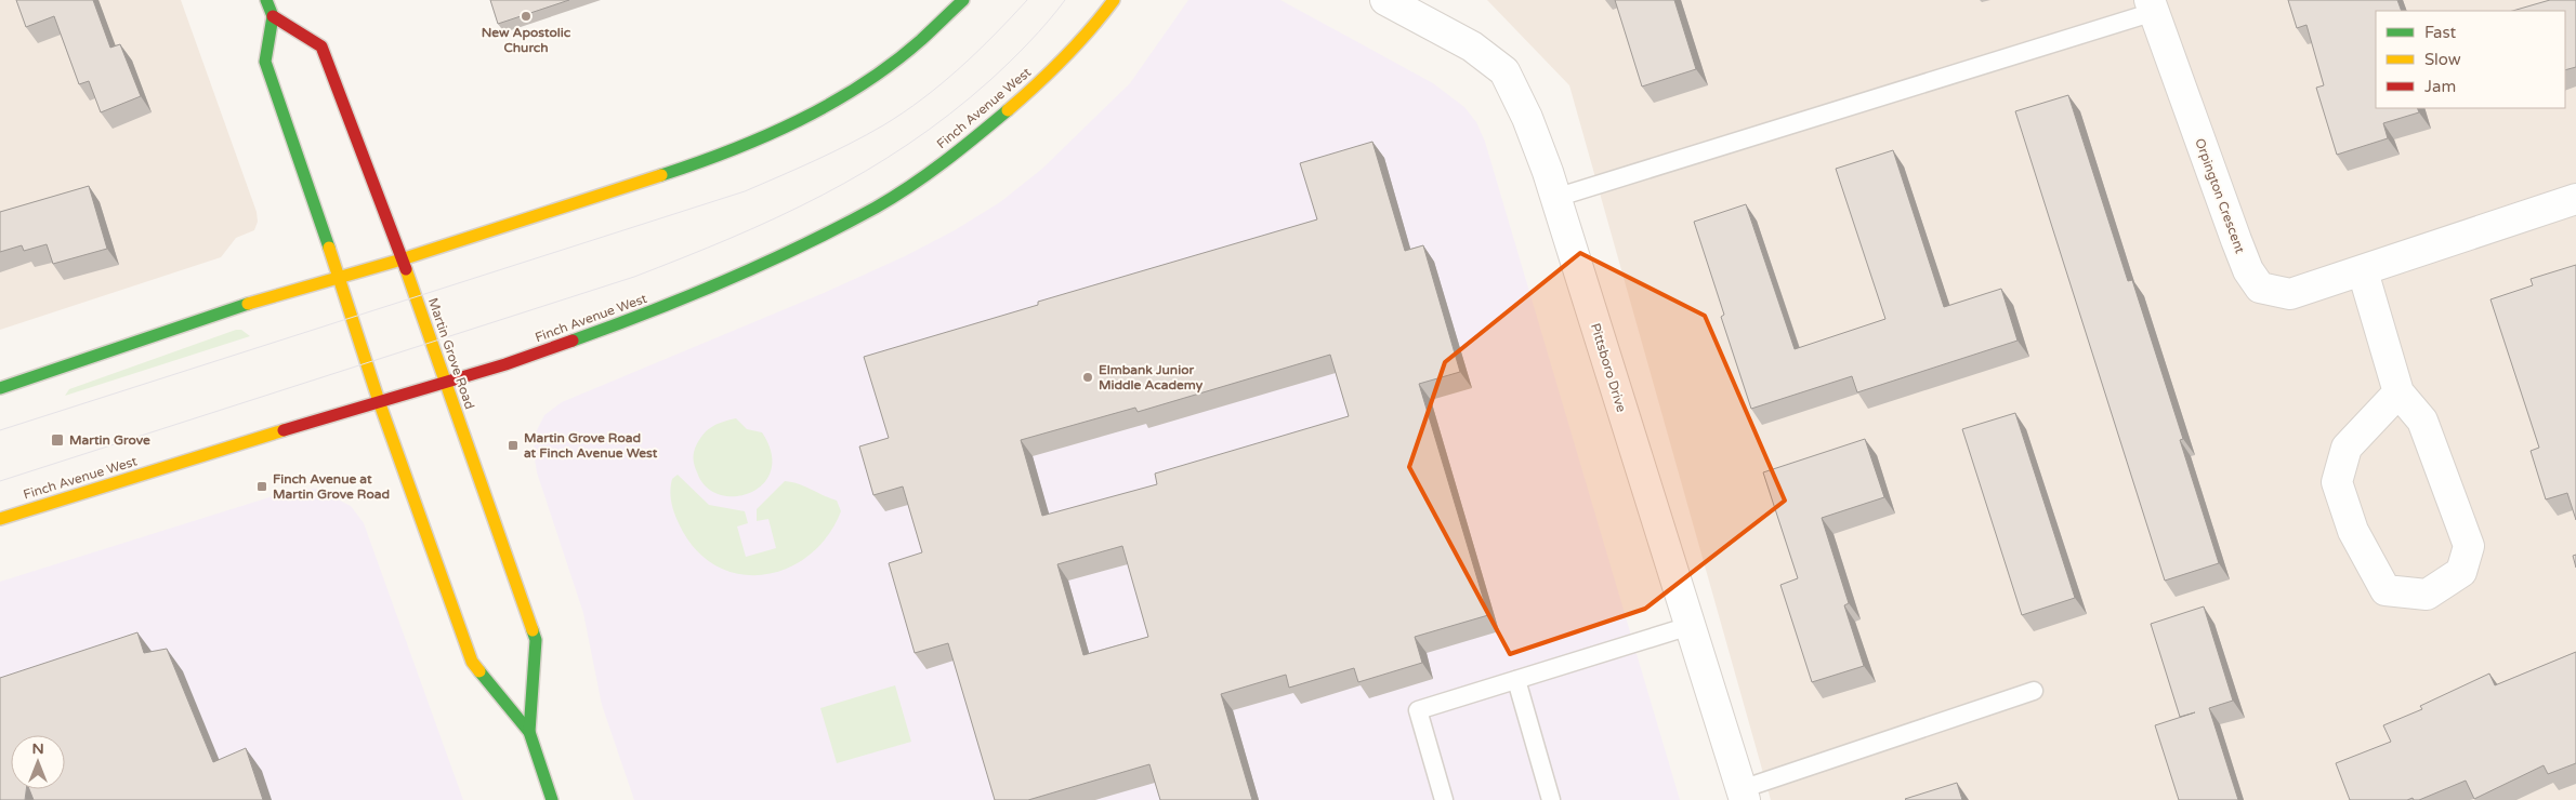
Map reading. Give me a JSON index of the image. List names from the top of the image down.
{
  "streets": {
    "main road": ["Finch Avenue West", "Martin Grove Road"],
    "street": ["Orpington Crescent", "Pittsboro Drive"]
  },
  "crossings": [
    ["Finch Avenue West", "Martin Grove Road"]
  ],
  "places": {
    "other": ["New Apostolic Church", "Elmbank Junior Middle Academy"],
    "transit": ["Martin Grove", "Martin Grove Road at Finch Avenue West", "Finch Avenue at Martin Grove Road"]
  },
  "legend": ["Fast", "Slow", "Jam"],
  "north": "top"
}
